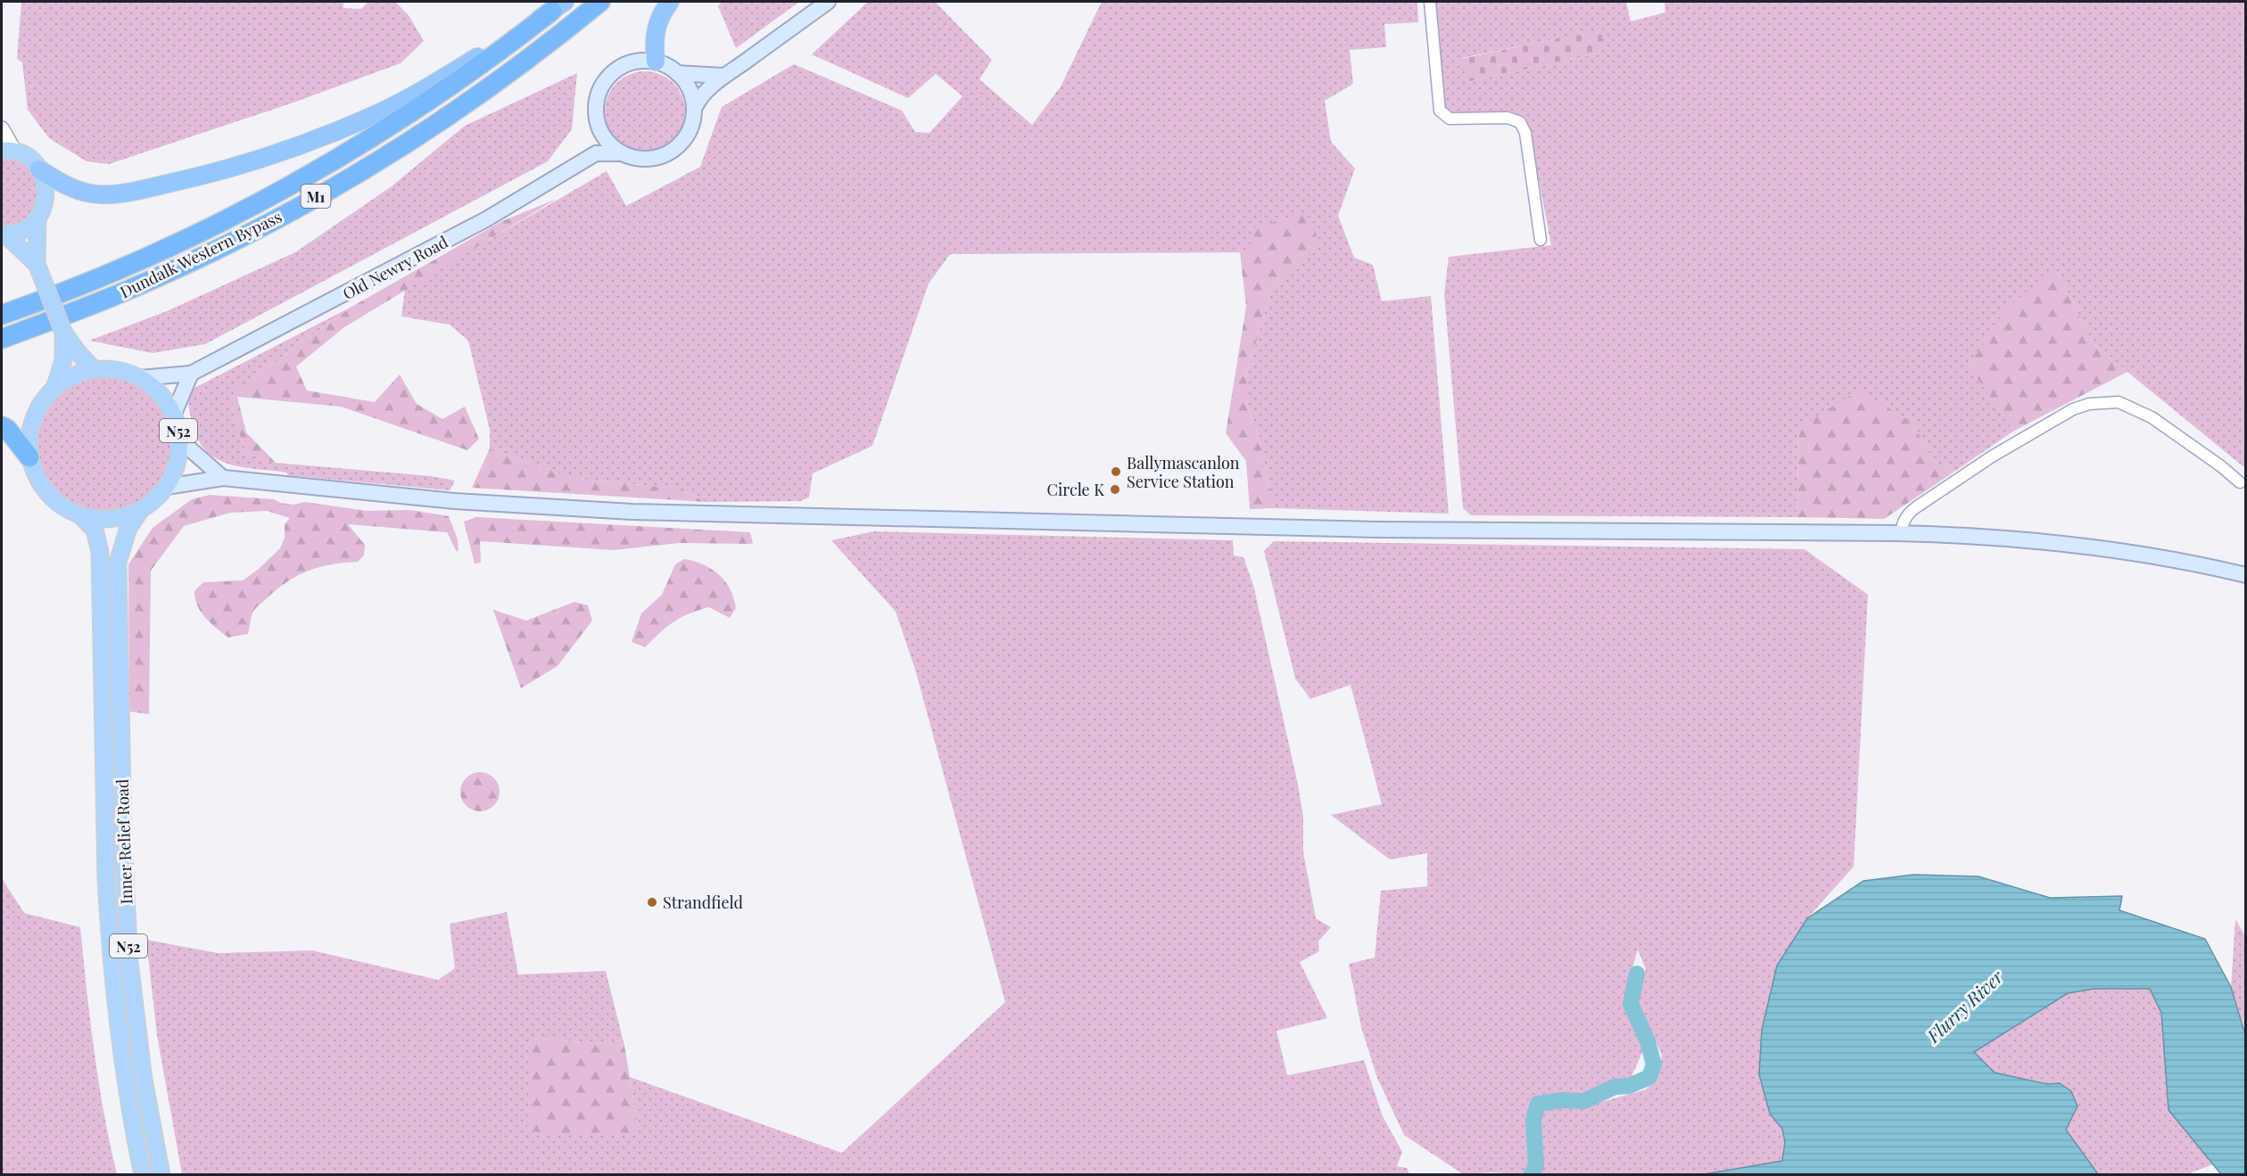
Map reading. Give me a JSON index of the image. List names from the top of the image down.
{
  "streets": {
    "highway": ["M1", "Dundalk Western Bypass"],
    "main road": ["Old Newry Road", "N52", "Inner Relief Road"]
  },
  "crossings": [
    ["Old Newry Road", "N52"],
    ["Old Newry Road", "Inner Relief Road"],
    ["N52", "Inner Relief Road"]
  ],
  "water": ["Flurry River"],
  "places": ["Ballymascanlon Service Station", "Circle K", "Strandfield"]
}
